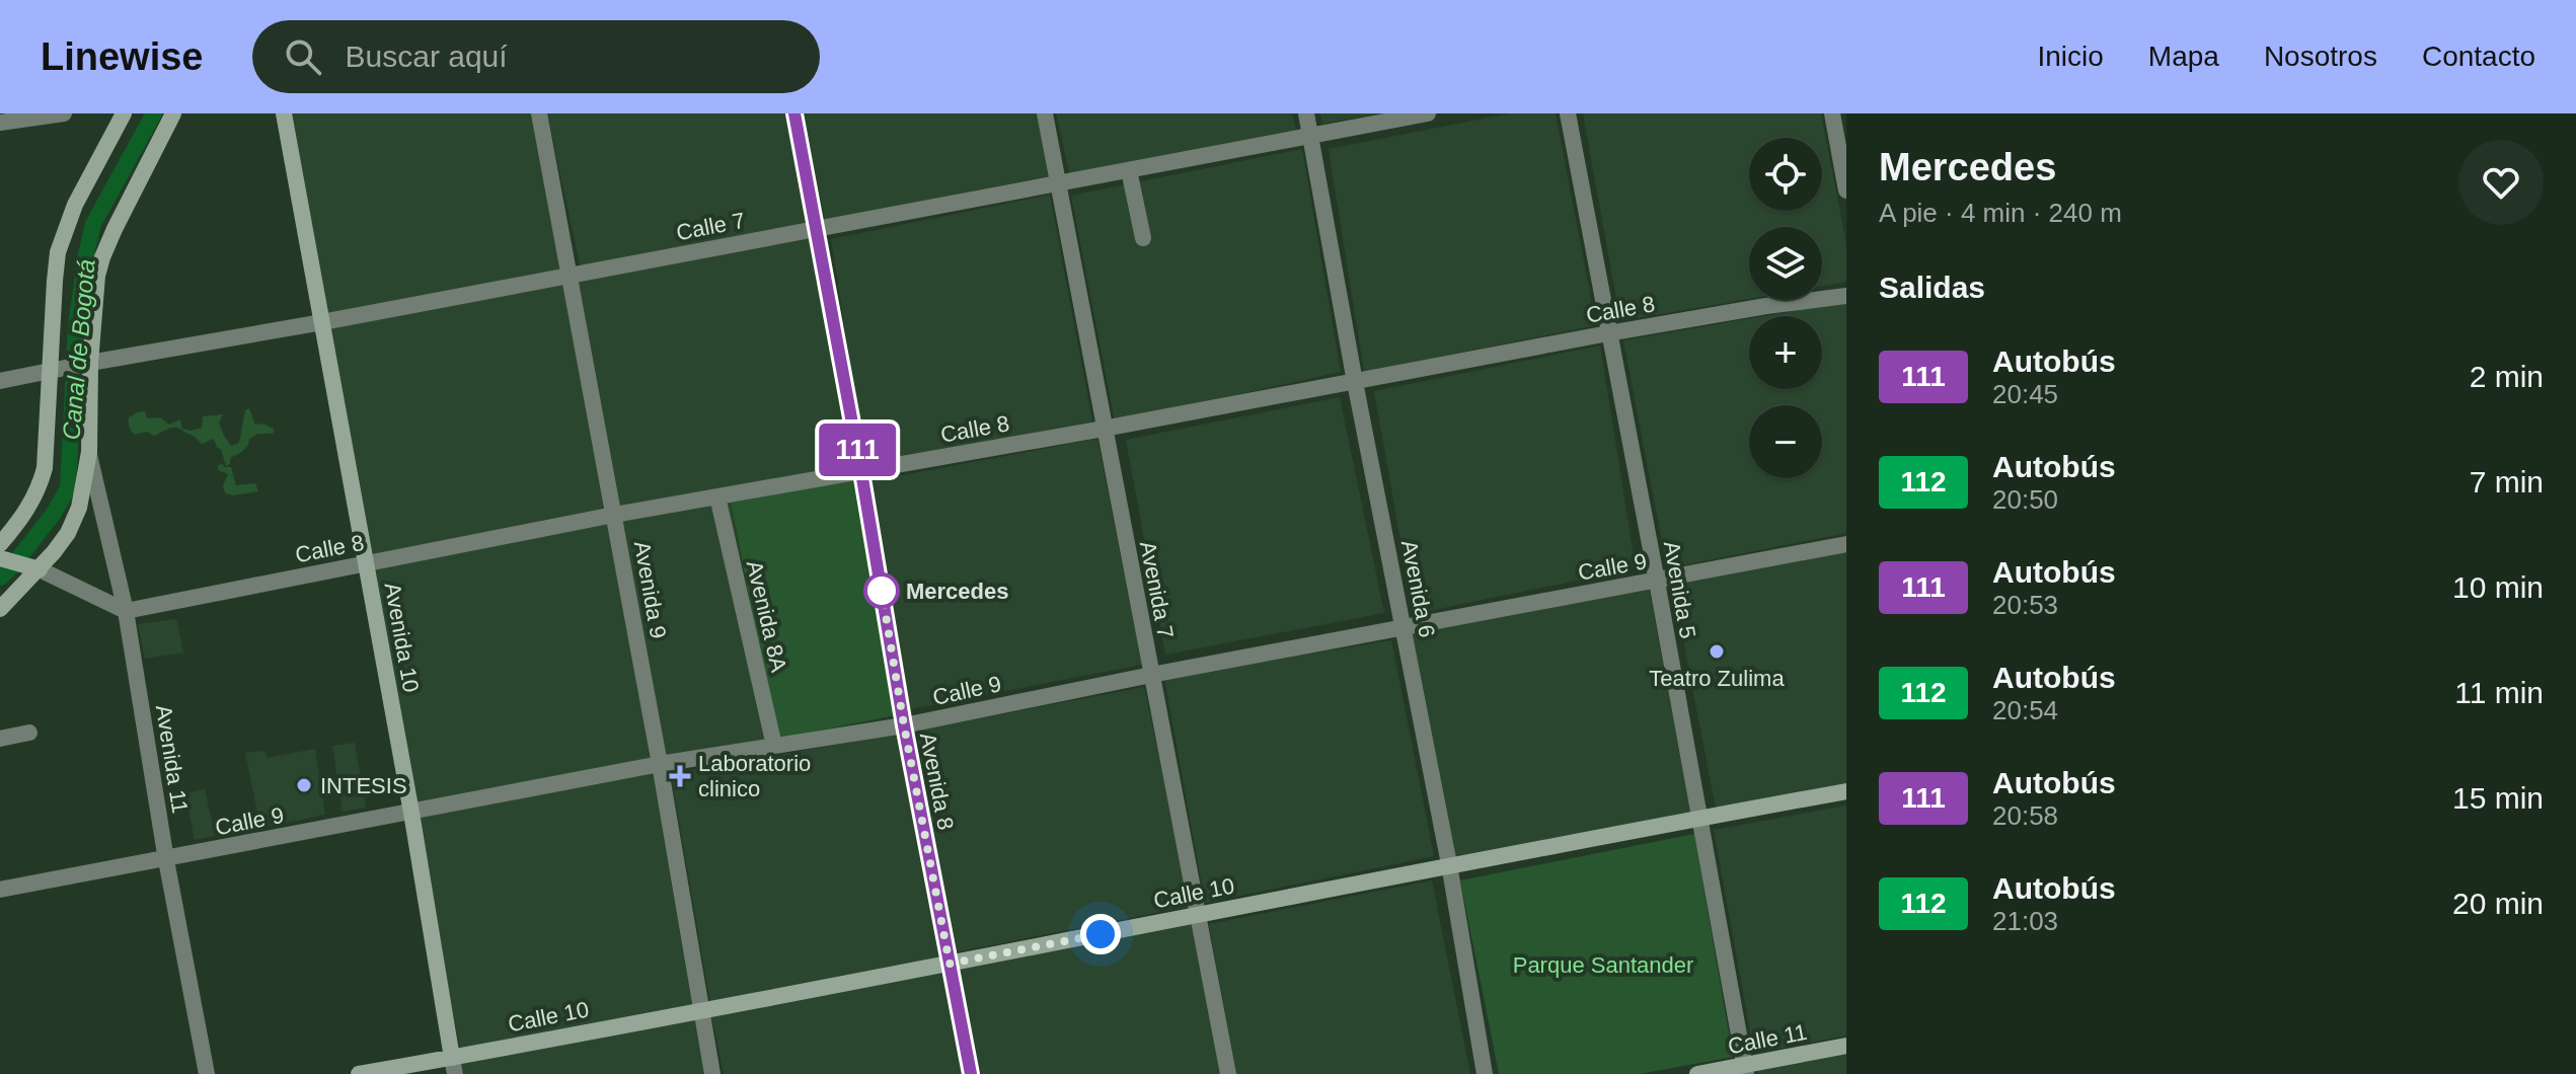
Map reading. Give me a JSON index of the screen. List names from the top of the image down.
{
  "streets": {
    "street": [
      "Calle 7",
      "Calle 8",
      "Calle 9",
      "Avenida 6",
      "Avenida 9",
      "Avenida 7",
      "Avenida 5",
      "Avenida 8A",
      "Avenida 10",
      "Avenida 11",
      "Avenida 8",
      "Calle 10",
      "Calle 11"
    ]
  },
  "crossings": [
    ["Calle 7", "Avenida 6"],
    ["Calle 7", "Avenida 9"],
    ["Calle 7", "Avenida 7"],
    ["Calle 7", "Avenida 10"],
    ["Calle 7", "Avenida 8"],
    ["Calle 8", "Avenida 6"],
    ["Calle 8", "Avenida 9"],
    ["Calle 8", "Avenida 7"],
    ["Calle 8", "Avenida 5"],
    ["Calle 8", "Avenida 8A"],
    ["Calle 8", "Avenida 10"],
    ["Calle 8", "Avenida 11"],
    ["Calle 8", "Avenida 8"],
    ["Calle 9", "Avenida 6"],
    ["Calle 9", "Avenida 9"],
    ["Calle 9", "Avenida 7"],
    ["Calle 9", "Avenida 5"],
    ["Calle 9", "Avenida 8A"],
    ["Calle 9", "Avenida 10"],
    ["Calle 9", "Avenida 11"],
    ["Calle 9", "Avenida 8"],
    ["Avenida 6", "Calle 10"],
    ["Avenida 9", "Calle 10"],
    ["Avenida 7", "Calle 10"],
    ["Avenida 5", "Calle 10"],
    ["Avenida 5", "Calle 11"],
    ["Avenida 10", "Calle 10"],
    ["Avenida 8", "Calle 10"]
  ],
  "water": ["Canal de Bogotá"],
  "parks": ["Parque Santander"],
  "places": {
    "other": ["Mercedes", "Teatro Zulima", "INTESIS"],
    "health": ["Laboratorio clinico"]
  },
  "lines": ["bus line 111"],
  "page": {
    "header": "Linewise",
    "search": "Buscar aquí",
    "nav": [
      "Inicio",
      "Mapa",
      "Nosotros",
      "Contacto"
    ],
    "on_map": "111",
    "heading": [
      ["Mercedes", "A pie · 4 min · 240 m"],
      "Salidas"
    ],
    "map_buttons": ["+", "−"],
    "list": [
      {
        "mark": "111",
        "name": "Autobús",
        "note": "20:45",
        "value": "2 min"
      },
      {
        "mark": "112",
        "name": "Autobús",
        "note": "20:50",
        "value": "7 min"
      },
      {
        "mark": "111",
        "name": "Autobús",
        "note": "20:53",
        "value": "10 min"
      },
      {
        "mark": "112",
        "name": "Autobús",
        "note": "20:54",
        "value": "11 min"
      },
      {
        "mark": "111",
        "name": "Autobús",
        "note": "20:58",
        "value": "15 min"
      },
      {
        "mark": "112",
        "name": "Autobús",
        "note": "21:03",
        "value": "20 min"
      }
    ]
  }
}
